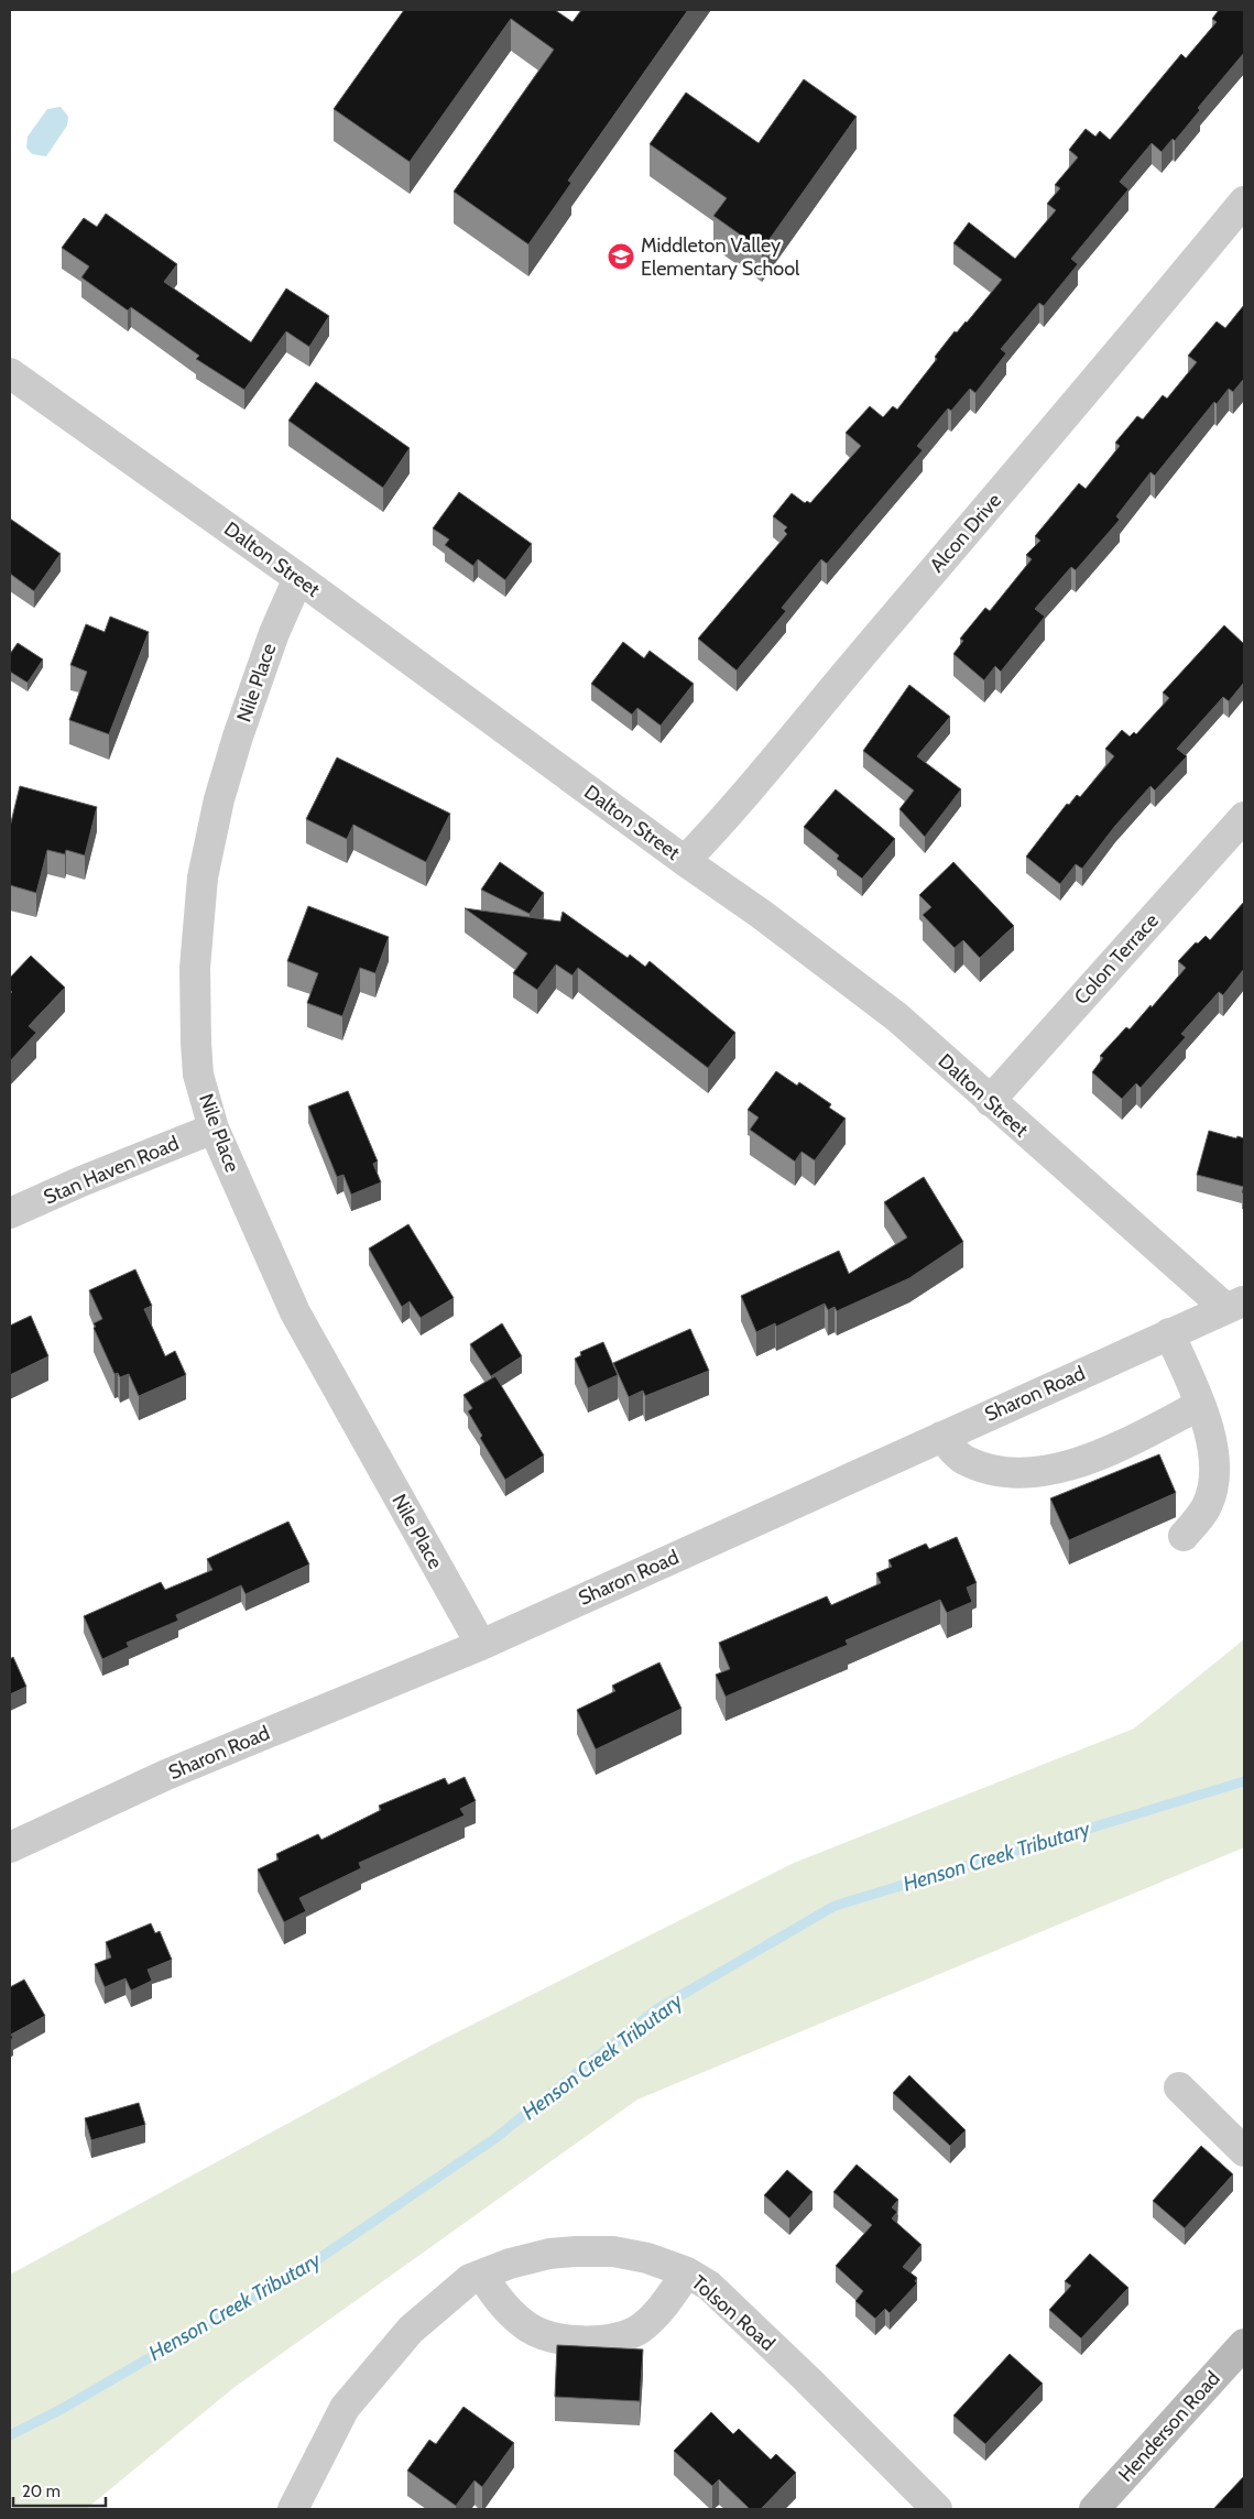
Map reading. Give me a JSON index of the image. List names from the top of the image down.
{
  "streets": {
    "street": [
      "Alcon Drive",
      "Dalton Street",
      "Nile Place",
      "Colon Terrace",
      "Stan Haven Road",
      "Sharon Road",
      "Tolson Road",
      "Henderson Road"
    ]
  },
  "crossings": [
    ["Alcon Drive", "Dalton Street"],
    ["Dalton Street", "Nile Place"],
    ["Dalton Street", "Colon Terrace"],
    ["Dalton Street", "Sharon Road"],
    ["Nile Place", "Stan Haven Road"],
    ["Nile Place", "Sharon Road"]
  ],
  "water": ["Henson Creek Tributary"],
  "places": {
    "school or university": ["Middleton Valley Elementary School"]
  },
  "scale_bar": "20 m"
}
